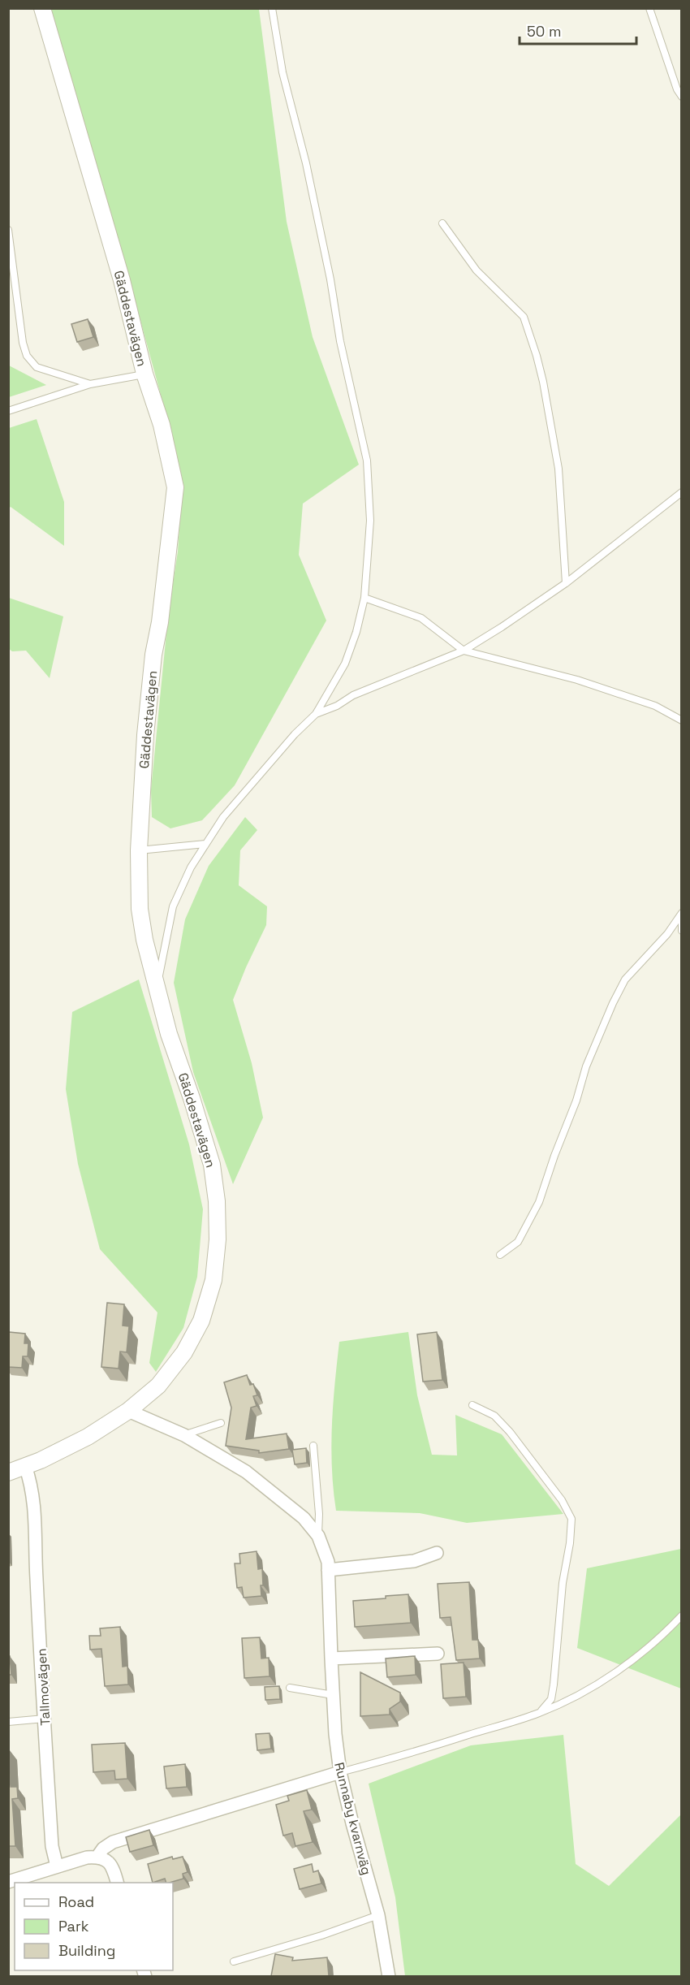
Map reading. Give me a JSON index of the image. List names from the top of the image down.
{
  "streets": {
    "street": ["Gäddestavägen", "Tallmovägen", "Runnaby kvarnväg"]
  },
  "crossings": [
    ["Gäddestavägen", "Tallmovägen"],
    ["Gäddestavägen", "Runnaby kvarnväg"]
  ],
  "legend": ["Road", "Park", "Building"],
  "scale_bar": "50 m"
}
